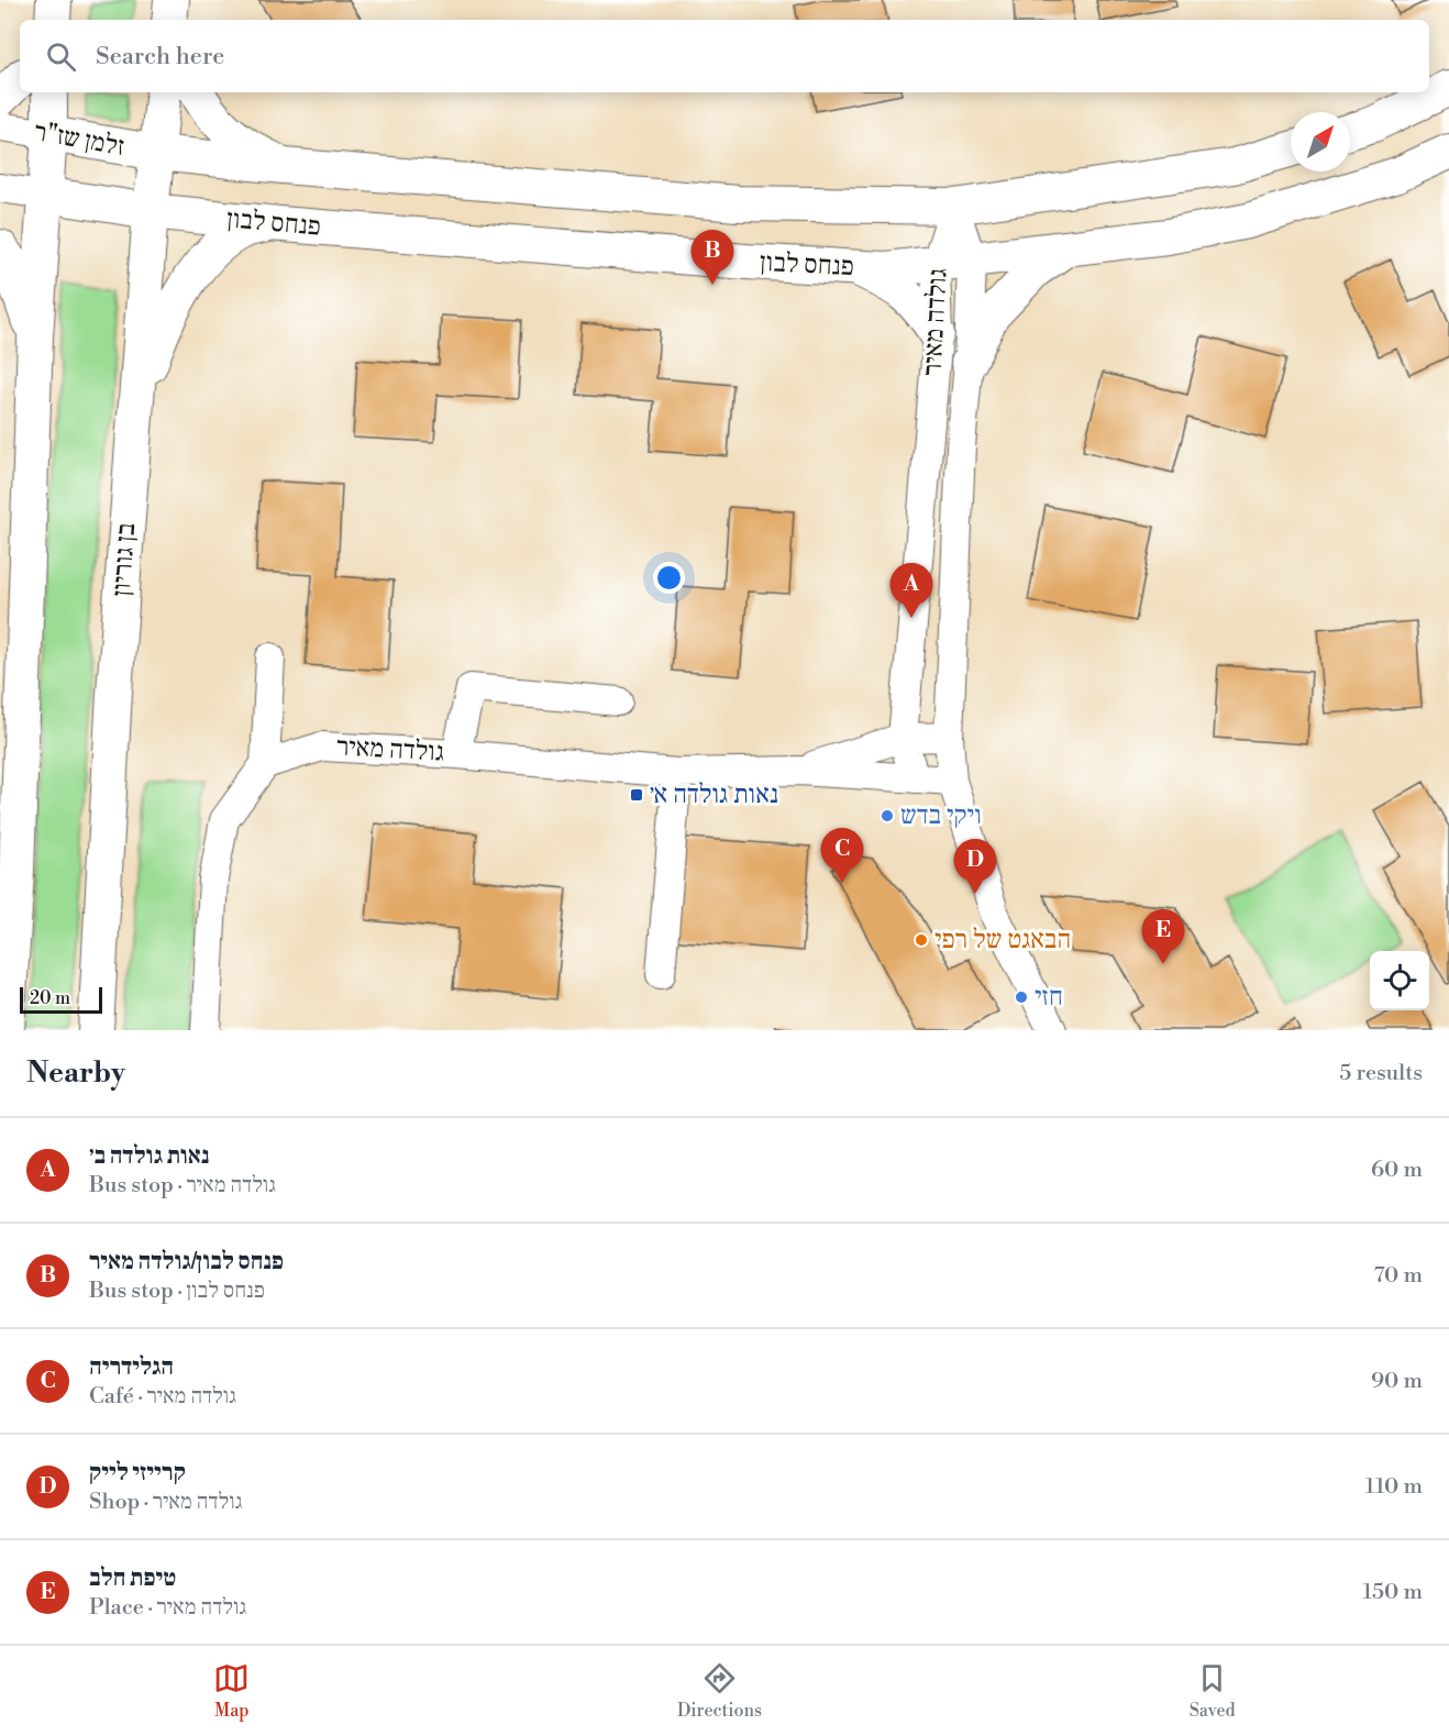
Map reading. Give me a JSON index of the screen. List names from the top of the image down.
{
  "streets": {
    "main road": ["זלמן שז\"ר", "פנחס לבון", "בן גוריון"],
    "street": ["גולדה מאיר"]
  },
  "crossings": [
    ["זלמן שז\"ר", "בן גוריון"],
    ["פנחס לבון", "גולדה מאיר"],
    ["פנחס לבון", "בן גוריון"]
  ],
  "places": {
    "transit": ["נאות גולדה א׳"],
    "other": ["ויקי בדש", "הבאגט של רפי", "חזי"]
  },
  "scale_bar": "20 m",
  "north": "top right",
  "page": {
    "search": "Search here",
    "pins": [
      "B",
      "A",
      "C",
      "D",
      "E"
    ],
    "scale": "20 m",
    "heading": ["Nearby", "5 results"],
    "list": [
      {
        "mark": "A",
        "name": "נאות גולדה ב׳",
        "note": "Bus stop · גולדה מאיר",
        "value": "60 m"
      },
      {
        "mark": "B",
        "name": "פנחס לבון/גולדה מאיר",
        "note": "Bus stop · פנחס לבון",
        "value": "70 m"
      },
      {
        "mark": "C",
        "name": "הגלידריה",
        "note": "Café · גולדה מאיר",
        "value": "90 m"
      },
      {
        "mark": "D",
        "name": "קרייזי לייק",
        "note": "Shop · גולדה מאיר",
        "value": "110 m"
      },
      {
        "mark": "E",
        "name": "טיפת חלב",
        "note": "Place · גולדה מאיר",
        "value": "150 m"
      }
    ],
    "nav": ["Map", "Directions", "Saved"]
  }
}
